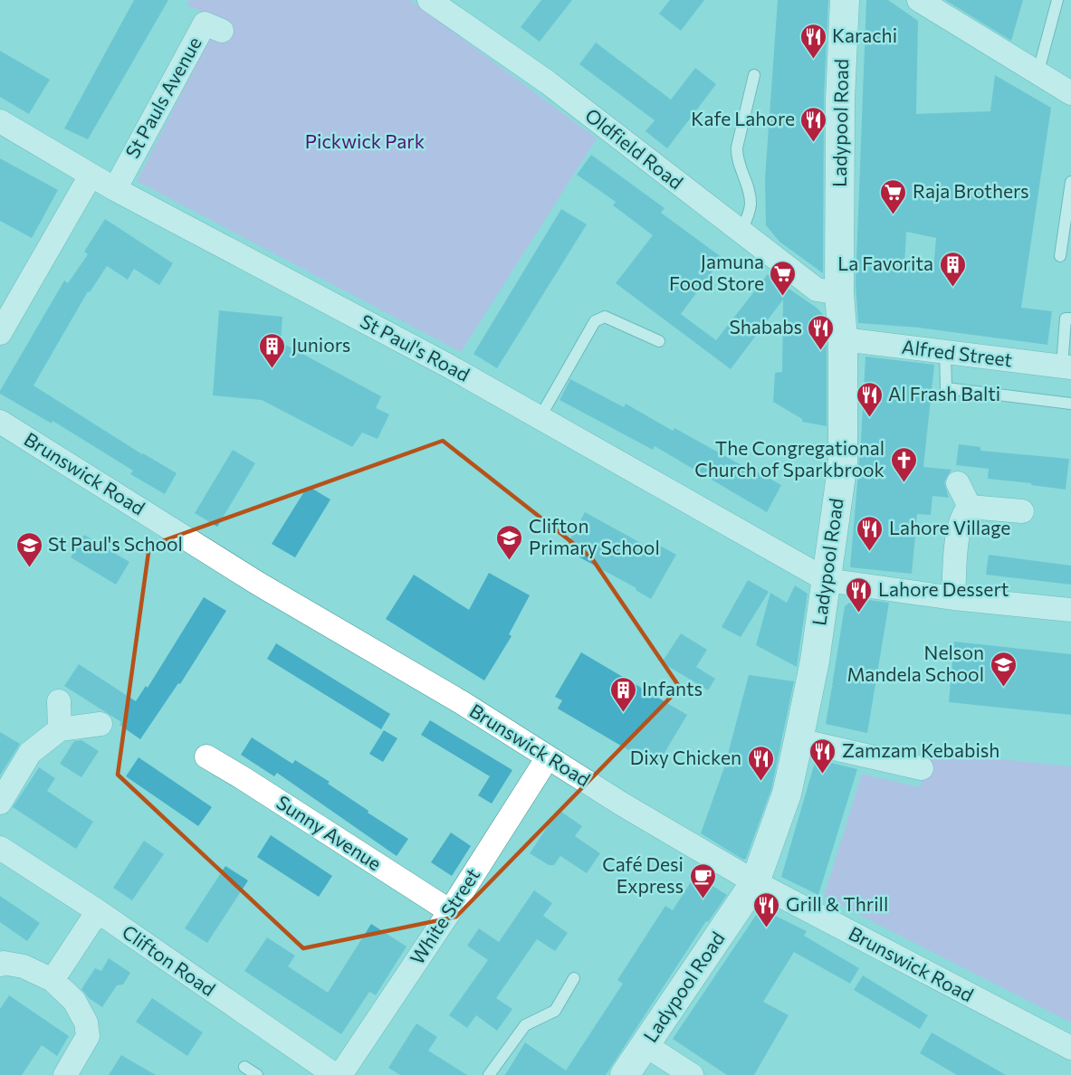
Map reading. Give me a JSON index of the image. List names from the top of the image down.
{
  "streets": {
    "street": [
      "St Pauls Avenue",
      "Ladypool Road",
      "Oldfield Road",
      "St Paul's Road",
      "Alfred Street",
      "Brunswick Road",
      "Sunny Avenue",
      "White Street",
      "Clifton Road"
    ]
  },
  "crossings": [
    ["St Pauls Avenue", "St Paul's Road"],
    ["Ladypool Road", "Oldfield Road"],
    ["Ladypool Road", "St Paul's Road"],
    ["Ladypool Road", "Alfred Street"],
    ["Ladypool Road", "Brunswick Road"],
    ["Brunswick Road", "White Street"],
    ["Sunny Avenue", "White Street"]
  ],
  "parks": ["Pickwick Park"],
  "places": {
    "restaurant": [
      "Karachi",
      "Kafe Lahore",
      "Shababs",
      "Al Frash Balti",
      "Lahore Village",
      "Lahore Dessert",
      "Zamzam Kebabish",
      "Dixy Chicken",
      "Grill & Thrill"
    ],
    "supermarket": ["Raja Brothers", "Jamuna Food Store"],
    "building": ["La Favorita", "Juniors", "Infants"],
    "church": ["The Congregational Church of Sparkbrook"],
    "school or university": ["Clifton Primary School", "St Paul's School", "Nelson Mandela School"],
    "cafe": ["Café Desi Express"]
  }
}
